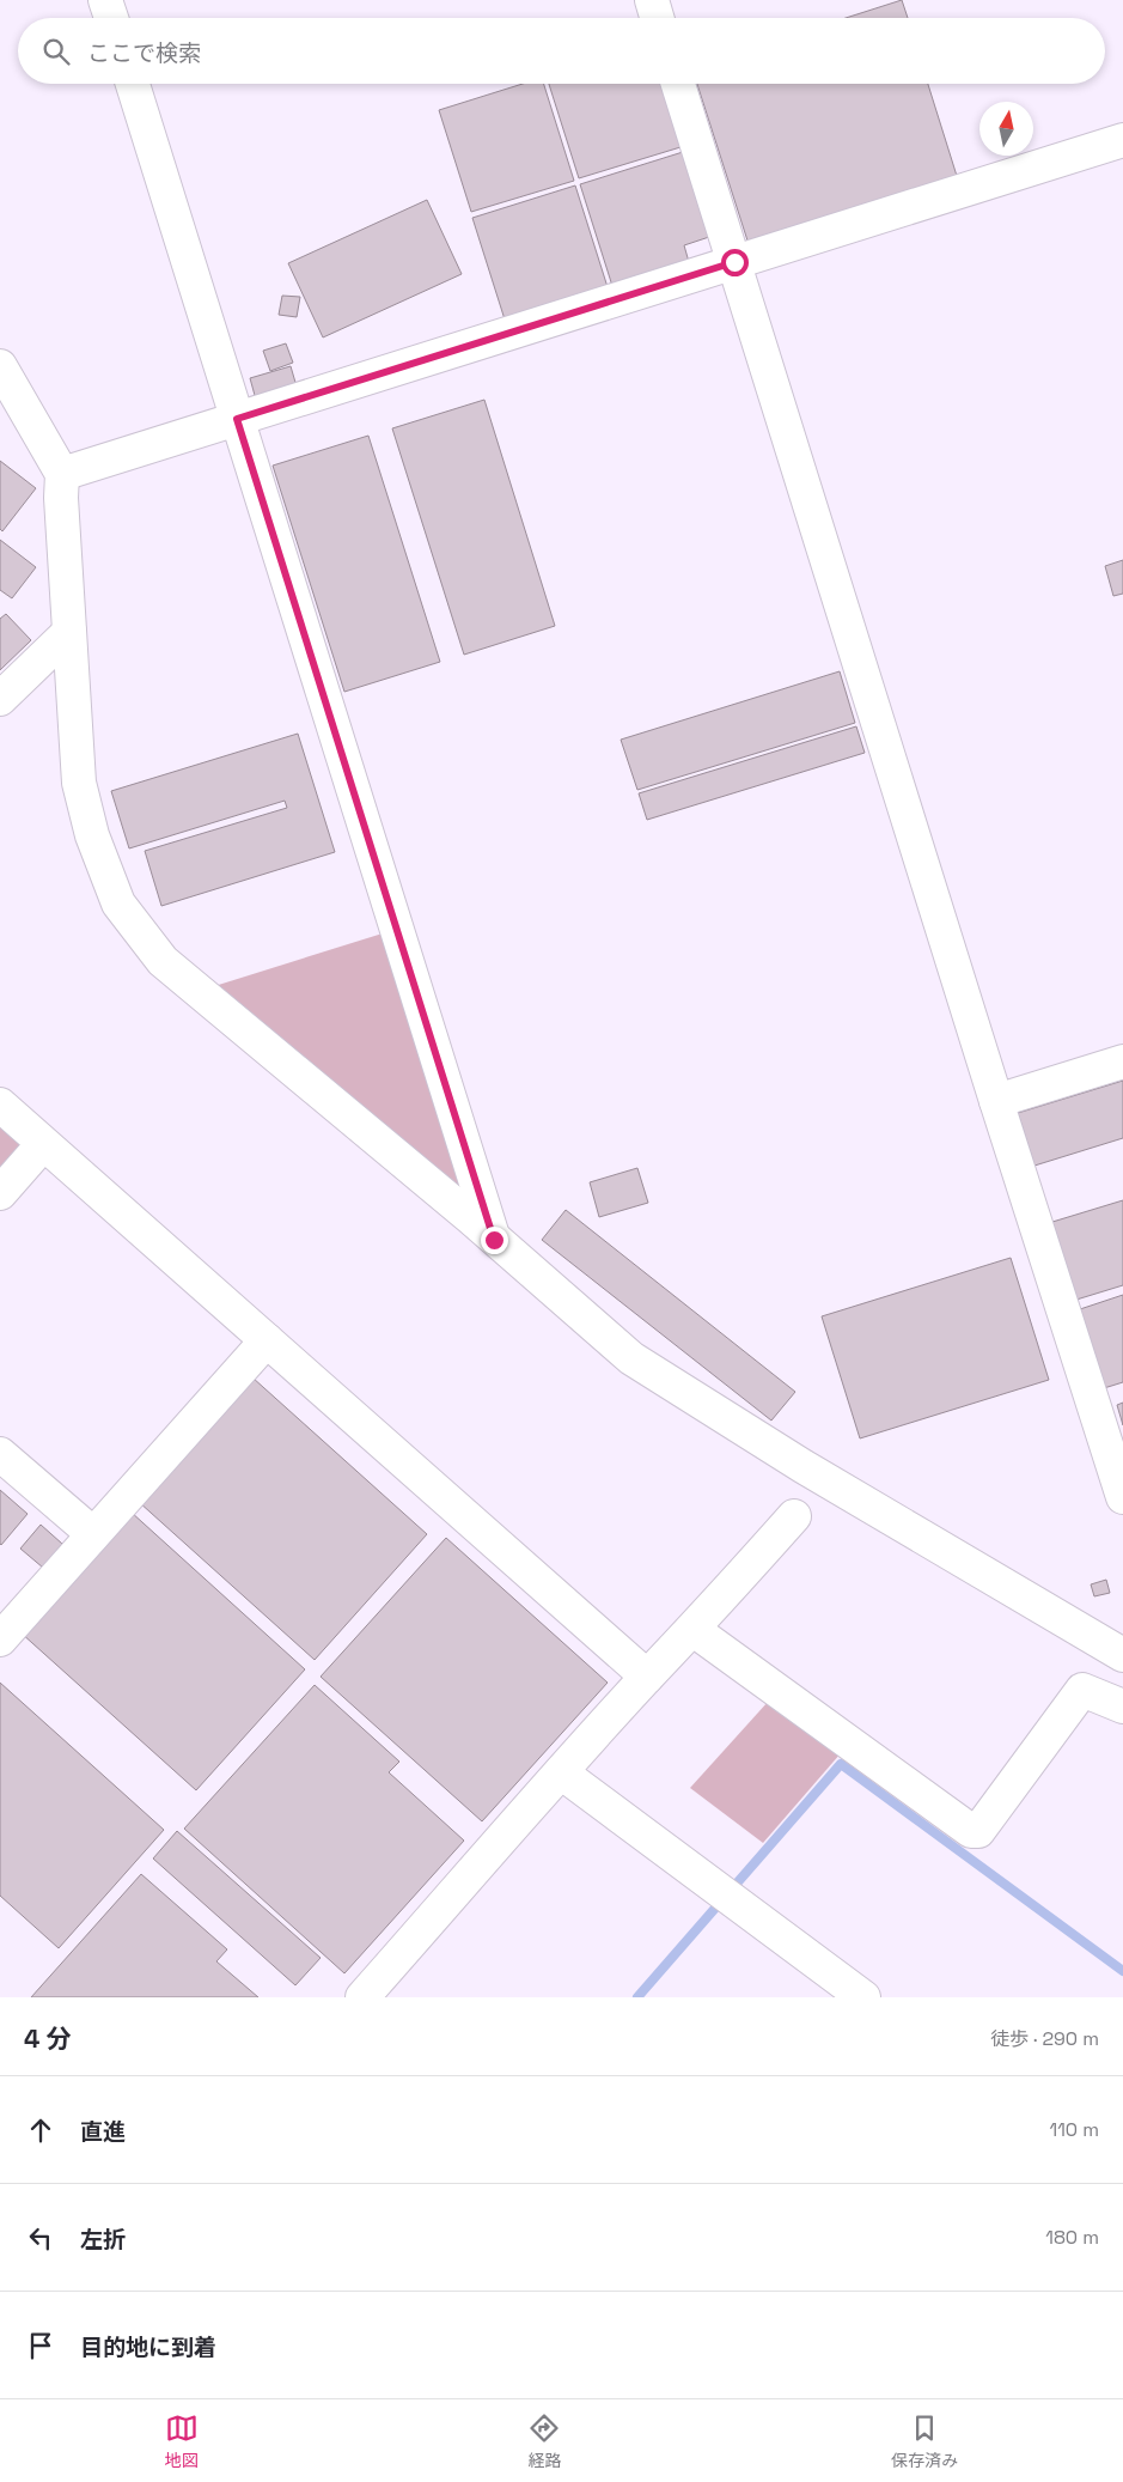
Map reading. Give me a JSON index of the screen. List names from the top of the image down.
{
  "north": "top",
  "page": {
    "search": "ここで検索",
    "heading": ["4 分", "徒歩 · 290 m"],
    "list": [
      ["直進", "110 m"],
      ["左折", "180 m"],
      "目的地に到着"
    ],
    "nav": ["地図", "経路", "保存済み"]
  }
}
